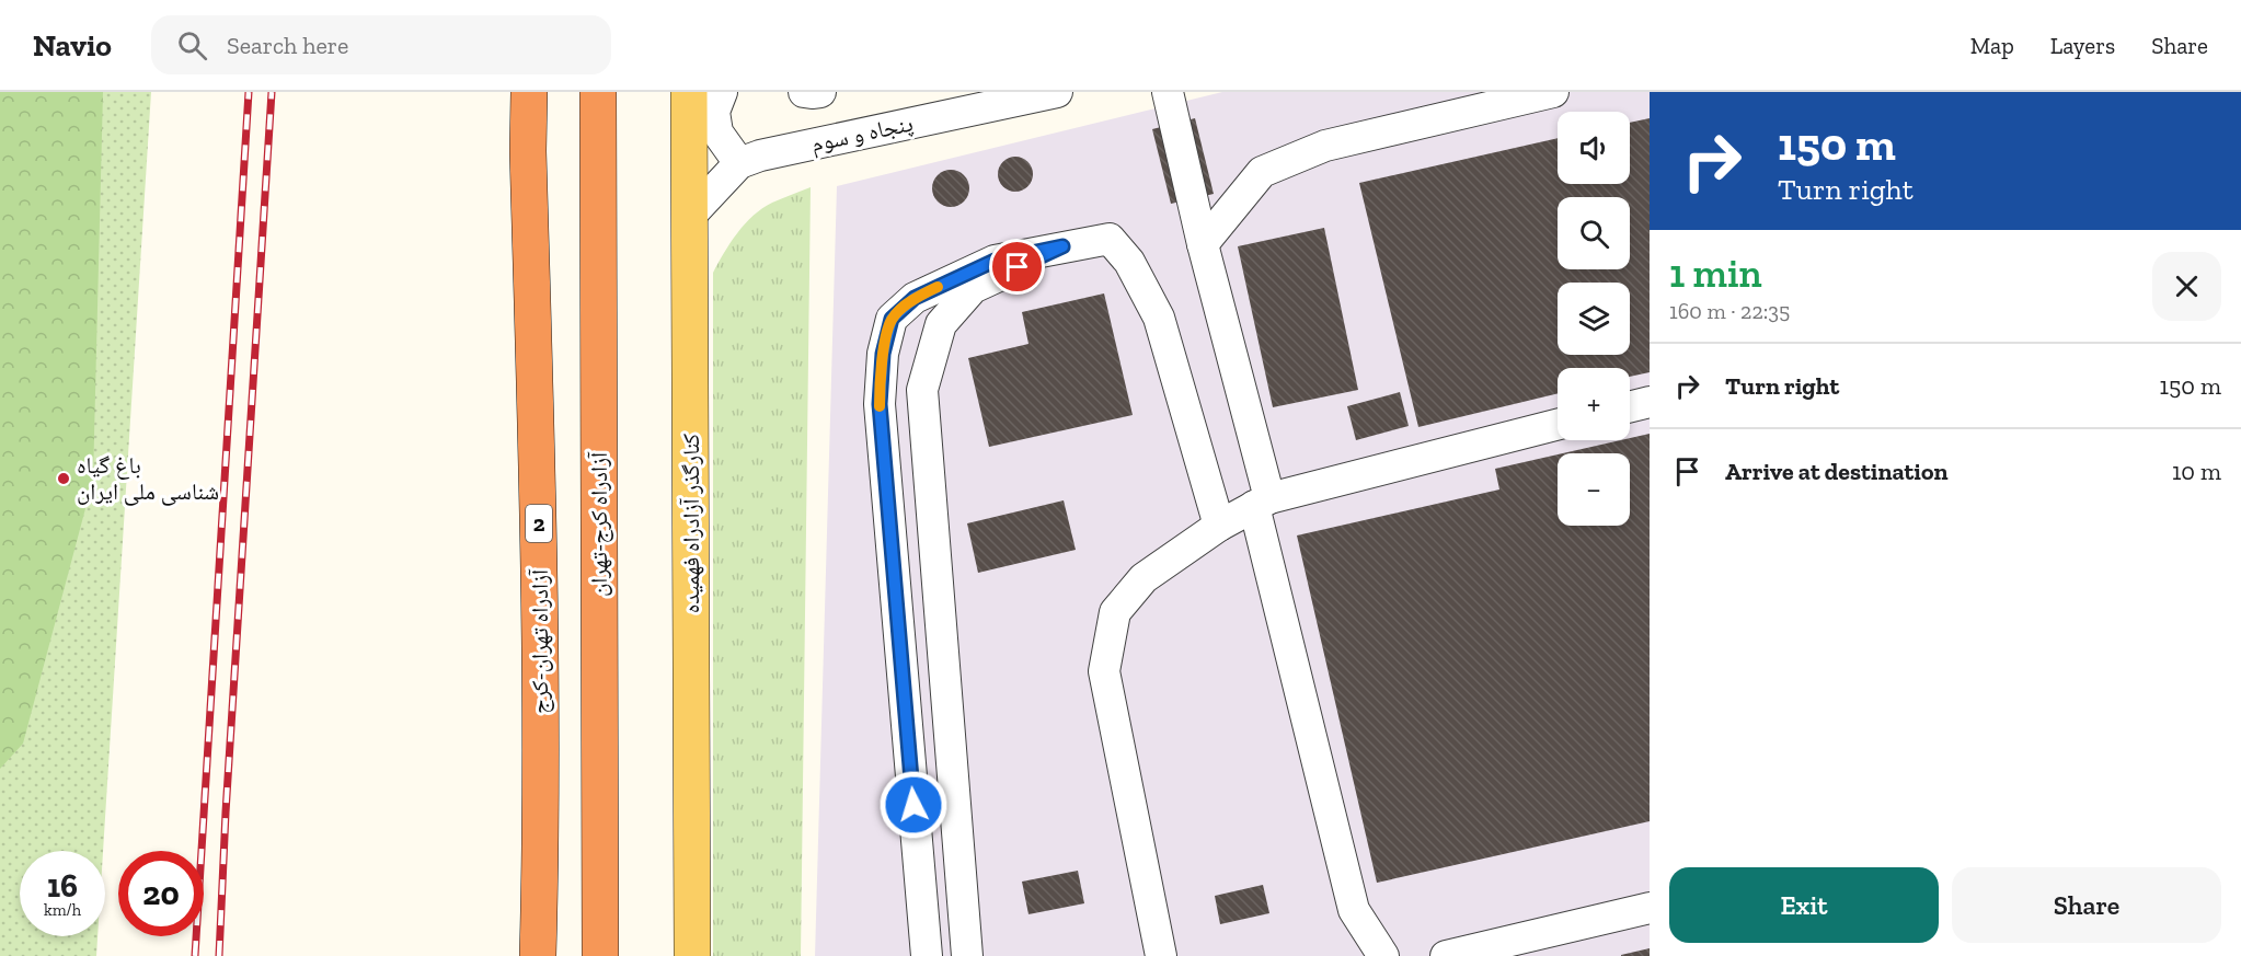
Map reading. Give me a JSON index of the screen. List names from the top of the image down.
{
  "streets": {
    "highway": ["2", "آزادراه کرج-تهران", "آزادراه تهران-کرج"],
    "main road": ["کنارگذر آزادراه فهمیده"],
    "street": ["پنجاه و سوم"]
  },
  "crossings": [
    ["پنجاه و سوم", "کنارگذر آزادراه فهمیده"]
  ],
  "places": ["باغ گیاه‌ شناسی ملی ایران"],
  "page": {
    "header": "Navio",
    "search": "Search here",
    "nav": ["Map", "Layers", "Share"],
    "turn": ["150 m", "Turn right"],
    "map_buttons": ["+", "−"],
    "heading": ["1 min", "160 m · 22:35"],
    "list": [
      {
        "name": "Turn right",
        "value": "150 m"
      },
      {
        "name": "Arrive at destination",
        "value": "10 m"
      }
    ],
    "speed": "16 km/h",
    "limit": "20",
    "buttons": ["Exit", "Share"]
  }
}
